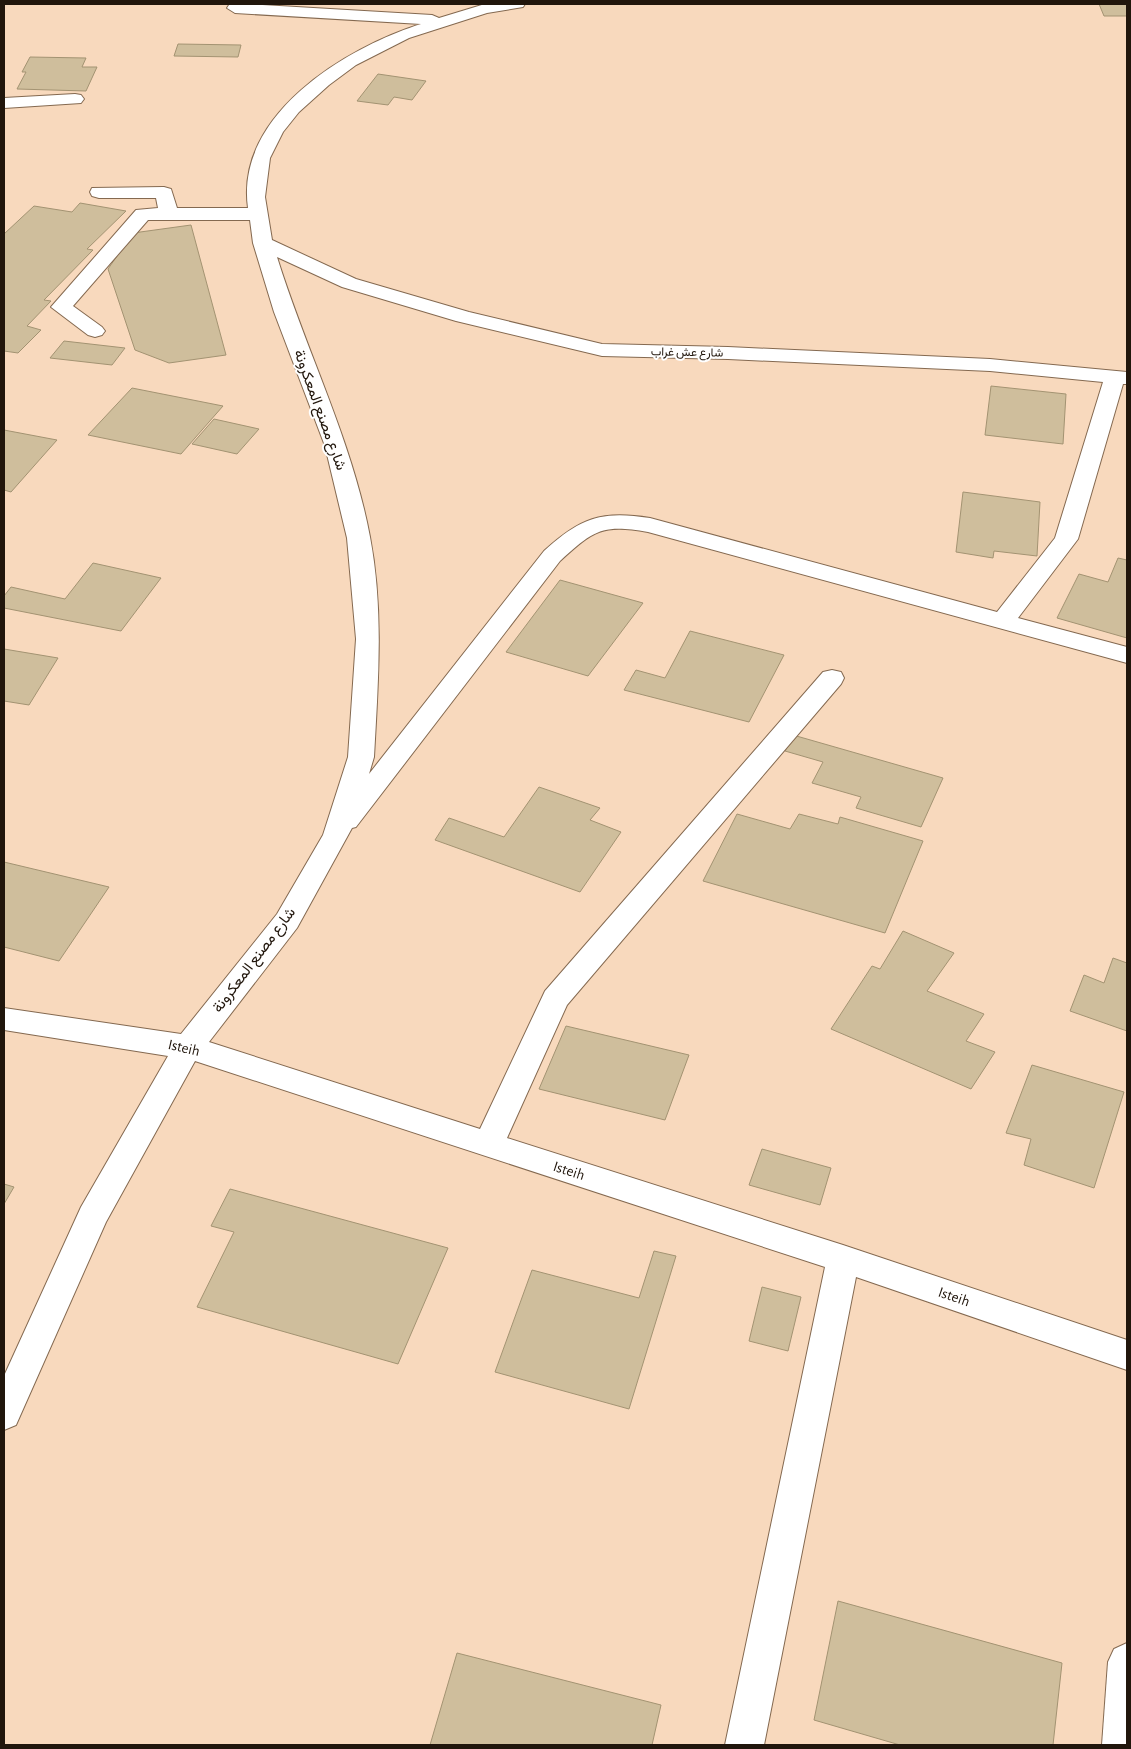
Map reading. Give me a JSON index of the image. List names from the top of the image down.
{
  "streets": {
    "street": ["شارع عش غراب", "شارع مصنع المعكرونة", "Isteih"]
  },
  "crossings": [
    ["شارع عش غراب", "شارع مصنع المعكرونة"],
    ["شارع مصنع المعكرونة", "Isteih"]
  ]
}
